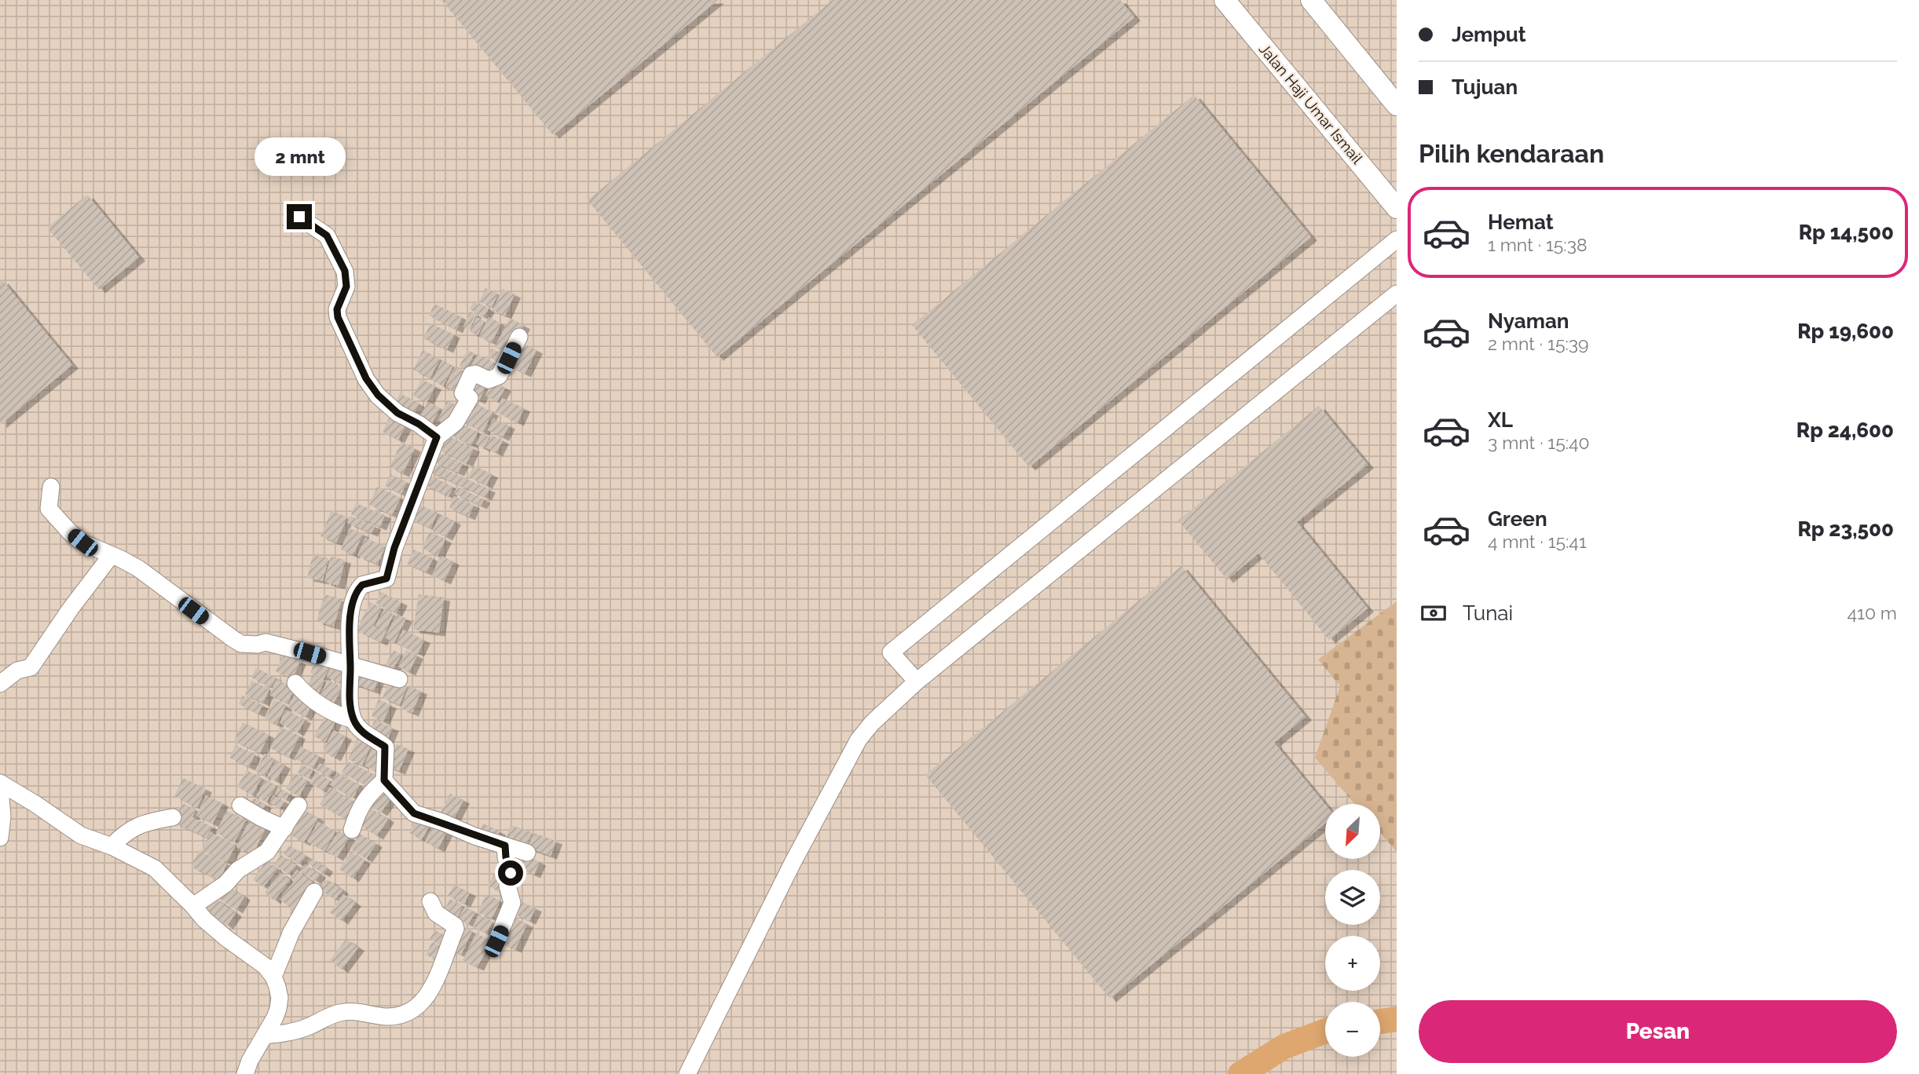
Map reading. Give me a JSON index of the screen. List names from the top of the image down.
{
  "streets": {
    "main road": ["Jalan Haji Umar Ismail"]
  },
  "north": "bottom left",
  "page": {
    "banner": ["Jemput", "Tujuan"],
    "heading": "Pilih kendaraan",
    "bubble": "2 mnt",
    "list": [
      {
        "name": "Hemat",
        "note": "1 mnt · 15:38",
        "value": "Rp 14,500"
      },
      {
        "name": "Nyaman",
        "note": "2 mnt · 15:39",
        "value": "Rp 19,600"
      },
      {
        "name": "XL",
        "note": "3 mnt · 15:40",
        "value": "Rp 24,600"
      },
      {
        "name": "Green",
        "note": "4 mnt · 15:41",
        "value": "Rp 23,500"
      }
    ],
    "pay": ["Tunai", "410 m"],
    "map_buttons": ["+", "−"],
    "buttons": "Pesan"
  }
}
